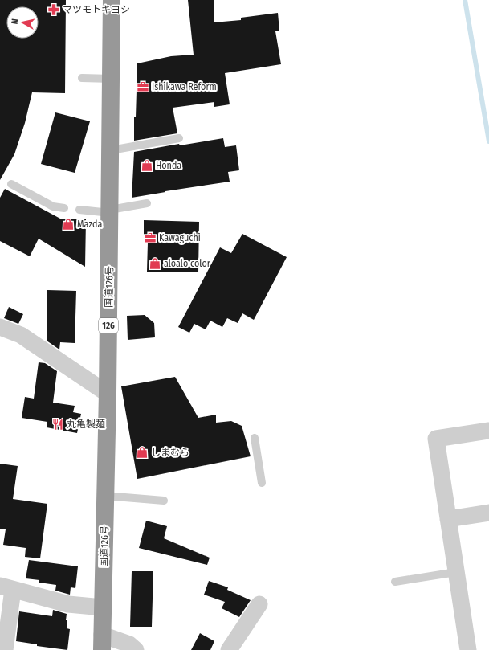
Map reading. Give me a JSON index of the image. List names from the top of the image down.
{
  "streets": {
    "highway": ["国道126号", "126"]
  },
  "places": {
    "pharmacy": ["マツモトキヨシ"],
    "office": ["Ishikawa Reform", "Kawaguchi"],
    "shop": [
      "Honda",
      "Mazda",
      "aloalo color",
      "しまむら"
    ],
    "restaurant": ["丸亀製麺"]
  },
  "north": "left"
}
